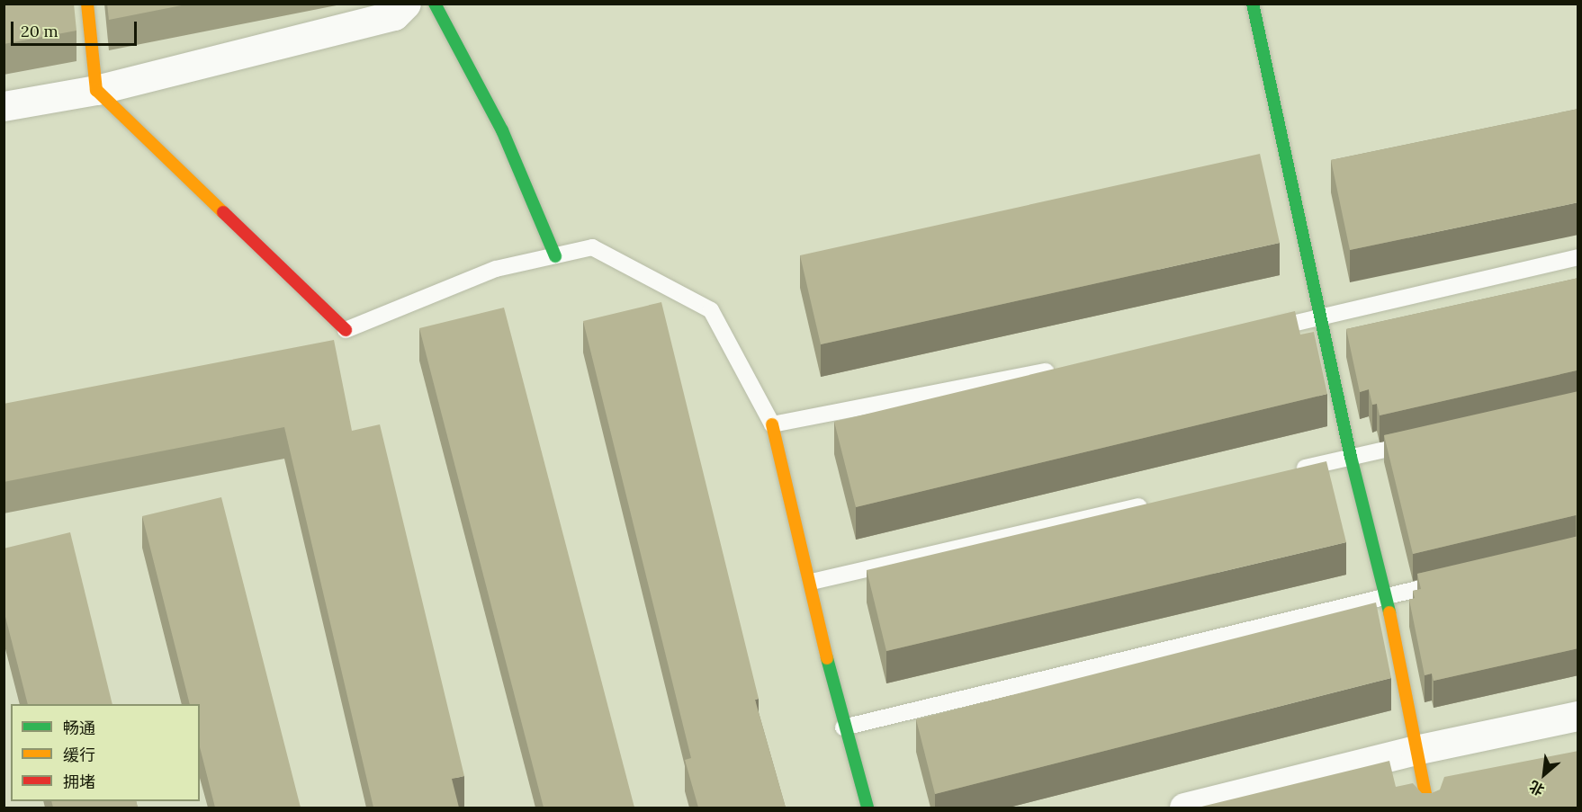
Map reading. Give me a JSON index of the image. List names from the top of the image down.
{
  "legend": ["畅通", "缓行", "拥堵"],
  "scale_bar": "20 m",
  "north": "bottom left"
}
